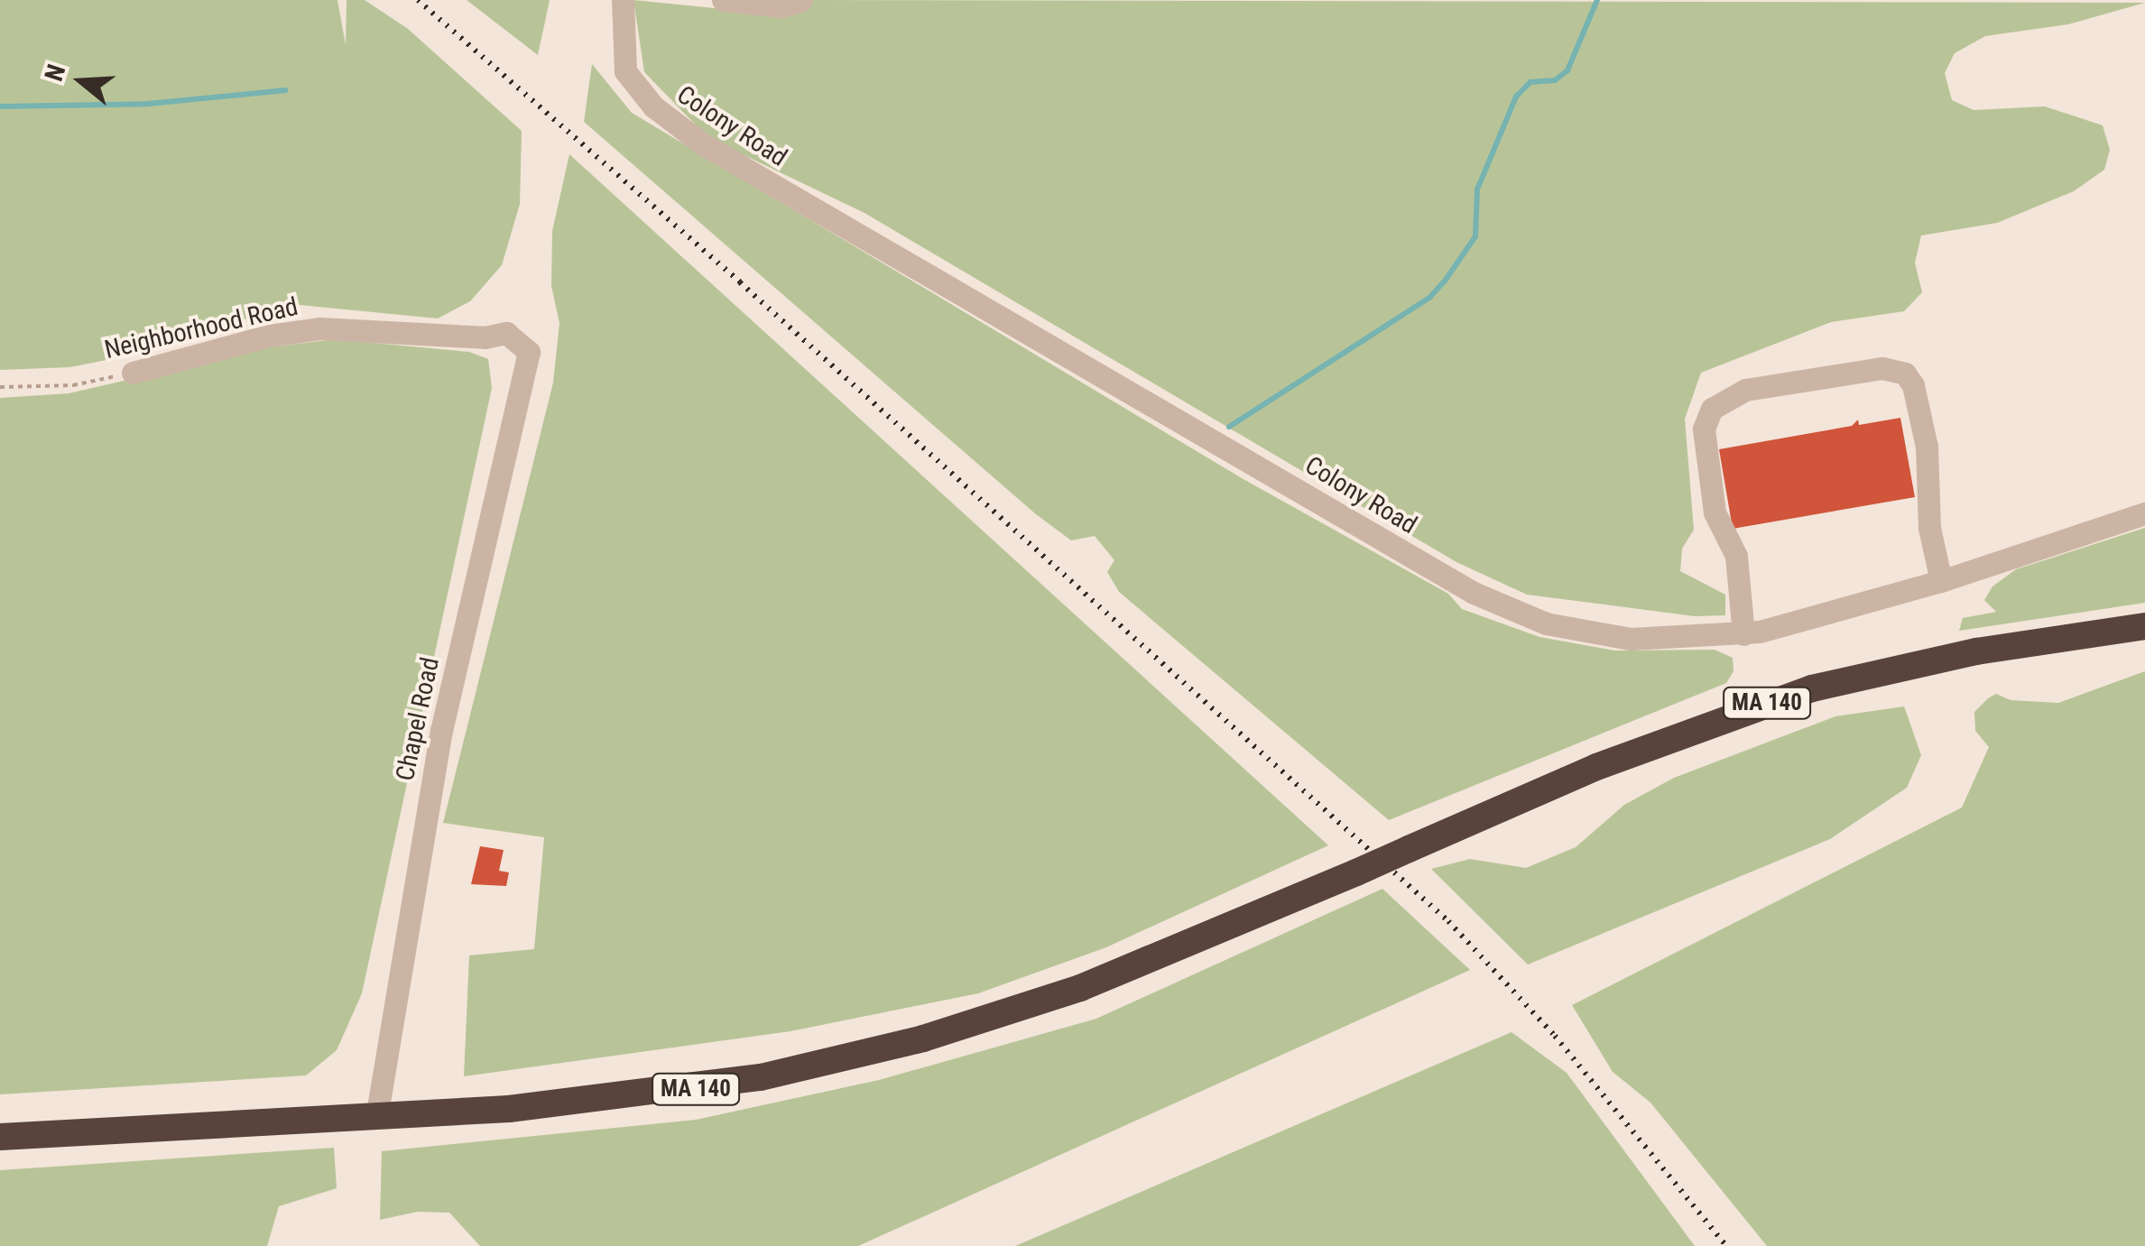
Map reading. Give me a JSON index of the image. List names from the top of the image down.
{
  "streets": {
    "highway": ["MA 140"],
    "street": ["Colony Road", "Neighborhood Road", "Chapel Road"]
  },
  "crossings": [
    ["Neighborhood Road", "Chapel Road"],
    ["MA 140", "Chapel Road"]
  ],
  "north": "left"
}
